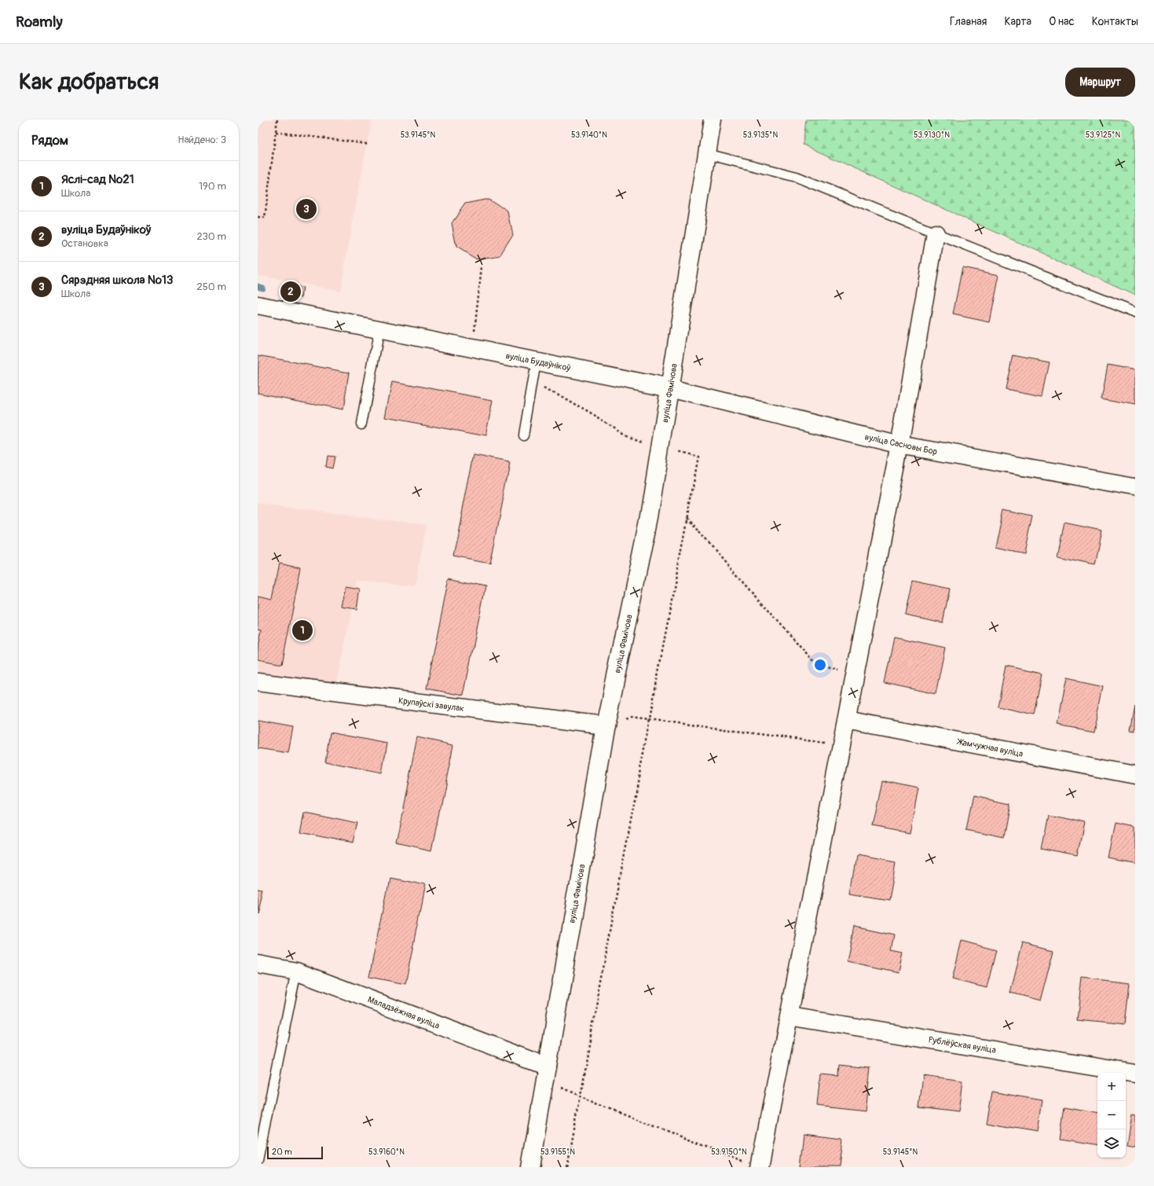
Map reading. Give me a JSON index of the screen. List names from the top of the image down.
{
  "streets": {
    "street": [
      "вуліца Будаўнікоў",
      "вуліца Фамічова",
      "вуліца Сасновы Бор",
      "Крупаўскі завулак",
      "Жамчужная вуліца",
      "Маладзёжная вуліца",
      "Рублёўская вуліца"
    ]
  },
  "crossings": [
    ["вуліца Будаўнікоў", "вуліца Фамічова"],
    ["вуліца Будаўнікоў", "вуліца Сасновы Бор"],
    ["вуліца Фамічова", "вуліца Сасновы Бор"],
    ["вуліца Фамічова", "Крупаўскі завулак"],
    ["вуліца Фамічова", "Маладзёжная вуліца"]
  ],
  "scale_bar": "20 m",
  "page": {
    "header": "Roamly",
    "nav": [
      "Главная",
      "Карта",
      "О нас",
      "Контакты"
    ],
    "buttons": "Маршрут",
    "title": "Как добраться",
    "heading": ["Рядом", "Найдено: 3"],
    "list": [
      {
        "mark": "1",
        "name": "Яслі-сад №21",
        "note": "Школа",
        "value": "190 m"
      },
      {
        "mark": "2",
        "name": "вуліца Будаўнікоў",
        "note": "Остановка",
        "value": "230 m"
      },
      {
        "mark": "3",
        "name": "Сярэдняя школа №13",
        "note": "Школа",
        "value": "250 m"
      }
    ],
    "pins": ["3", "2", "1"],
    "map_buttons": ["+", "−"],
    "scale": "20 m"
  },
  "coordinates": [
    "53.9135°N",
    "53.9125°N",
    "53.9145°N",
    "53.9140°N",
    "53.9130°N",
    "53.9160°N",
    "53.9155°N",
    "53.9150°N"
  ]
}
